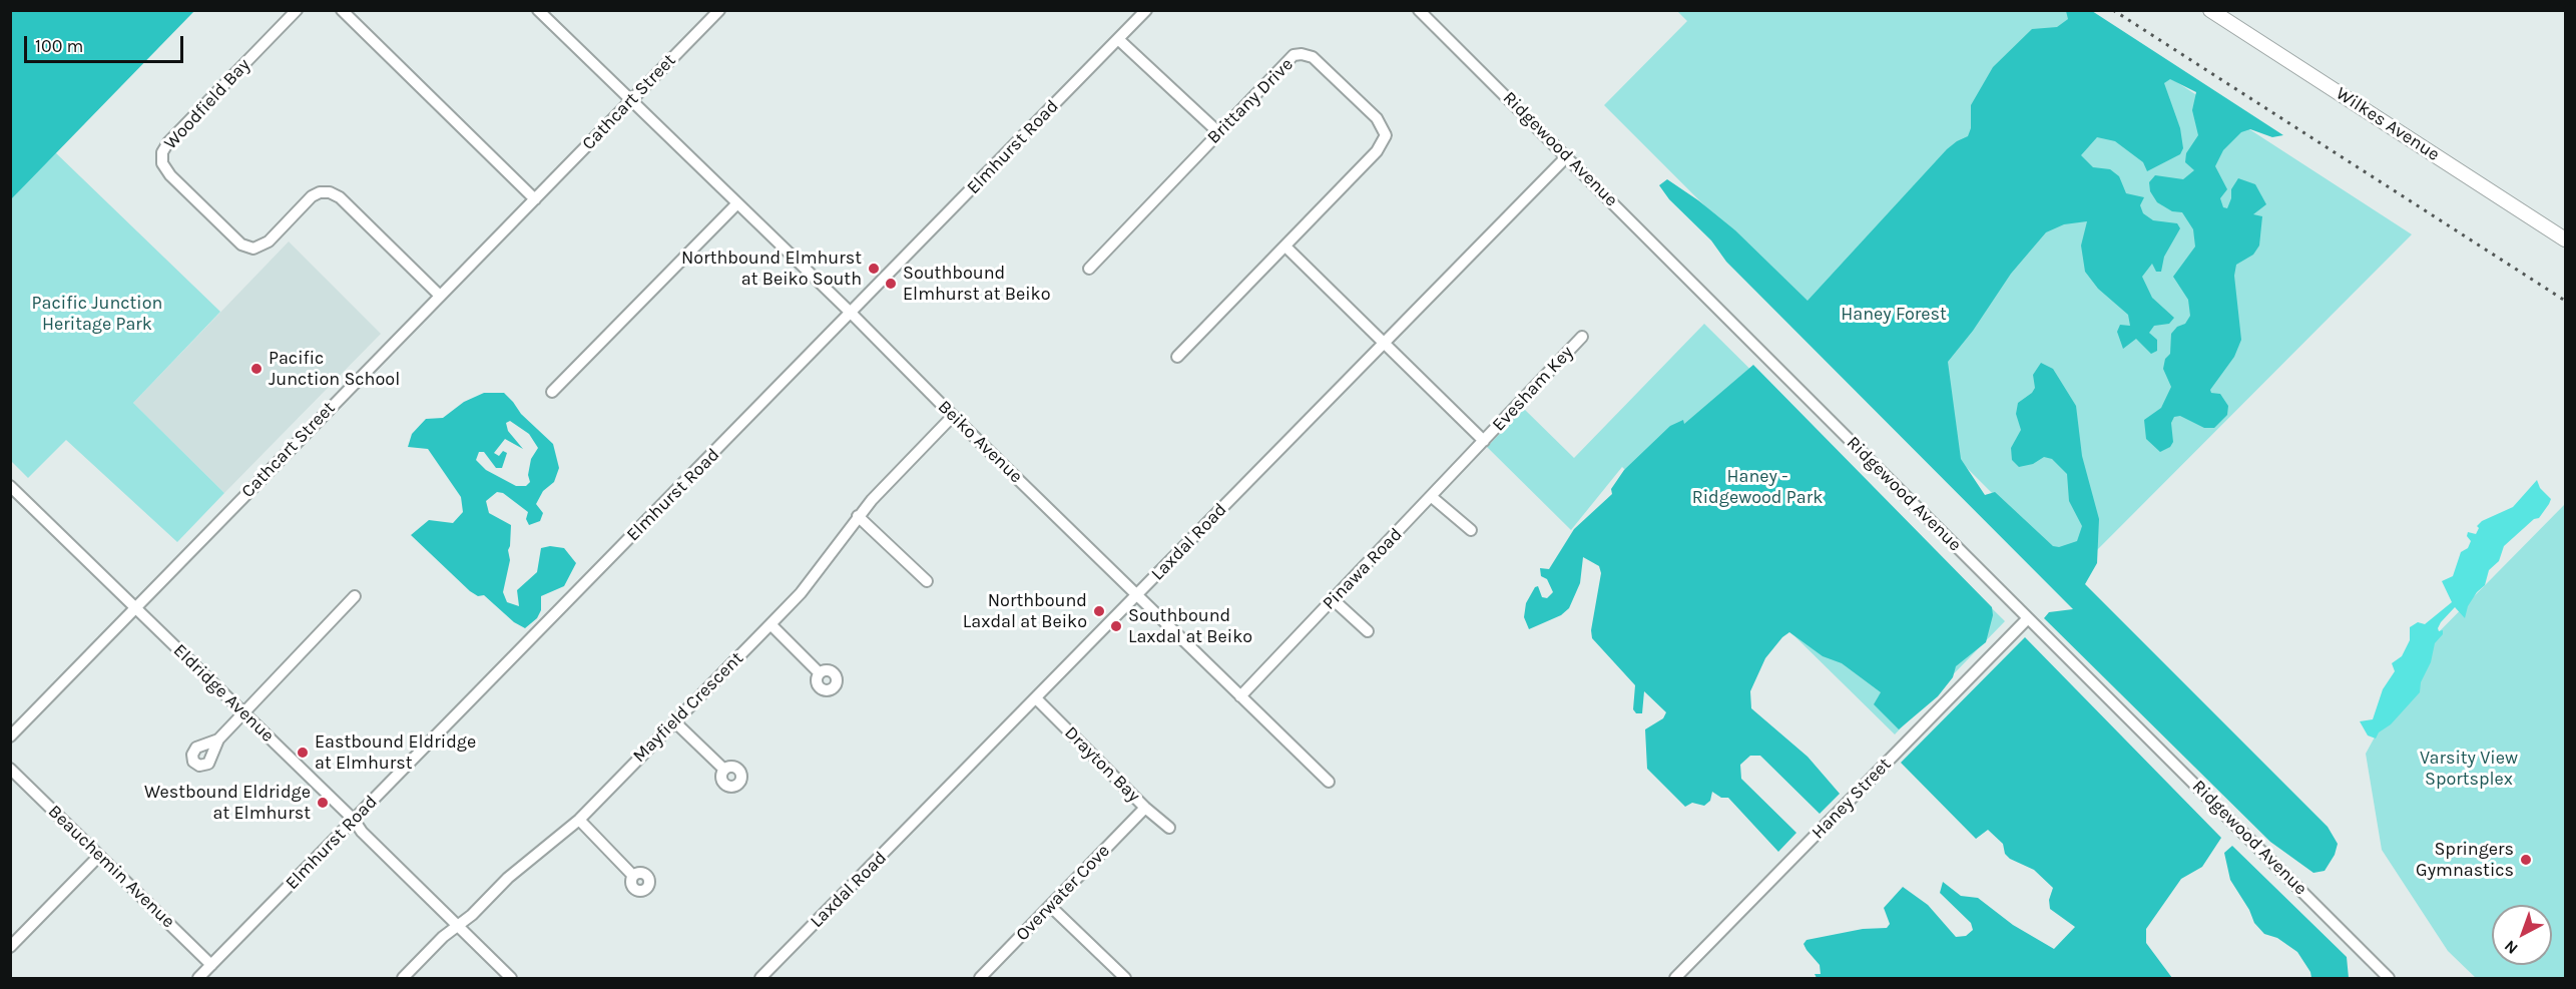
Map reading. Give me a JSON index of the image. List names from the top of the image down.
{
  "streets": {
    "main road": ["Wilkes Avenue"],
    "street": [
      "Brittany Drive",
      "Cathcart Street",
      "Woodfield Bay",
      "Elmhurst Road",
      "Ridgewood Avenue",
      "Evesham Key",
      "Beiko Avenue",
      "Laxdal Road",
      "Pinawa Road",
      "Eldridge Avenue",
      "Mayfield Crescent",
      "Drayton Bay",
      "Haney Street",
      "Beauchemin Avenue",
      "Overwater Cove"
    ]
  },
  "crossings": [
    ["Cathcart Street", "Woodfield Bay"],
    ["Cathcart Street", "Beiko Avenue"],
    ["Cathcart Street", "Eldridge Avenue"],
    ["Elmhurst Road", "Beiko Avenue"],
    ["Elmhurst Road", "Eldridge Avenue"],
    ["Elmhurst Road", "Beauchemin Avenue"],
    ["Ridgewood Avenue", "Laxdal Road"],
    ["Ridgewood Avenue", "Haney Street"],
    ["Evesham Key", "Pinawa Road"],
    ["Beiko Avenue", "Laxdal Road"],
    ["Beiko Avenue", "Pinawa Road"],
    ["Beiko Avenue", "Mayfield Crescent"],
    ["Laxdal Road", "Drayton Bay"],
    ["Eldridge Avenue", "Mayfield Crescent"],
    ["Drayton Bay", "Overwater Cove"]
  ],
  "parks": [
    "Pacific Junction Heritage Park",
    "Haney Forest",
    "Haney - Ridgewood Park",
    "Varsity View Sportsplex"
  ],
  "places": [
    "Northbound Elmhurst at Beiko South",
    "Southbound Elmhurst at Beiko",
    "Pacific Junction School",
    "Northbound Laxdal at Beiko",
    "Southbound Laxdal at Beiko",
    "Eastbound Eldridge at Elmhurst",
    "Westbound Eldridge at Elmhurst",
    "Springers Gymnastics"
  ],
  "scale_bar": "100 m",
  "north": "bottom left"
}
